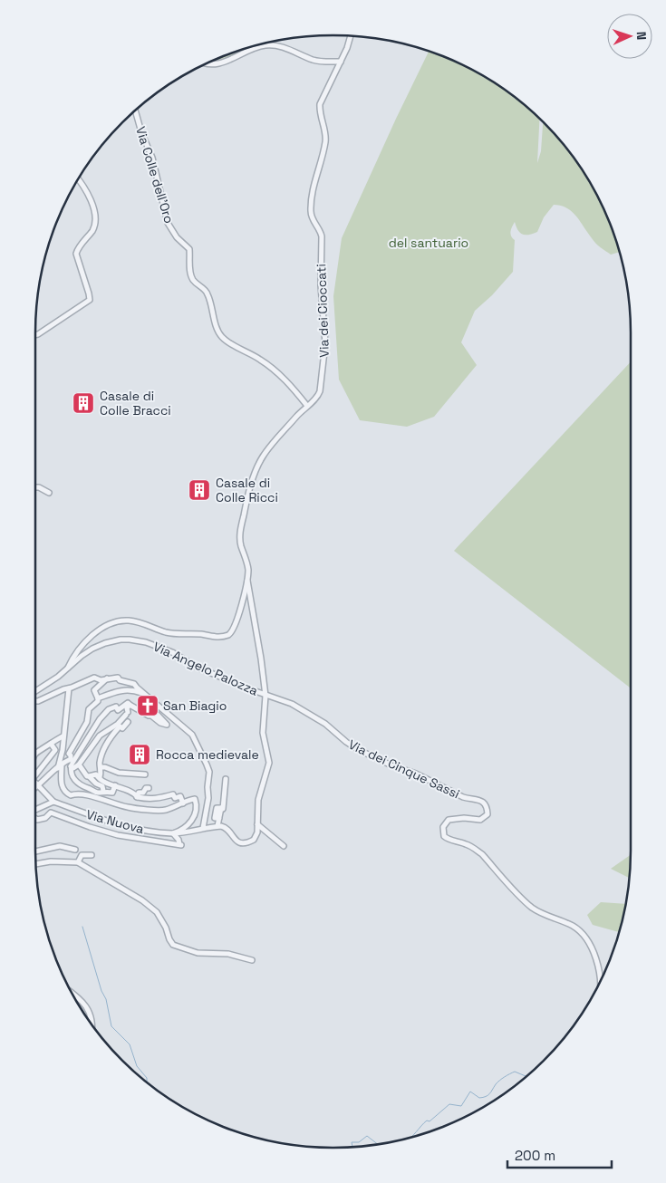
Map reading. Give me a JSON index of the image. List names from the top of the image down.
{
  "streets": {
    "street": [
      "Via Colle dell'Oro",
      "Via dei Cioccati",
      "Via Angelo Palozza",
      "Via dei Cinque Sassi",
      "Via Nuova"
    ]
  },
  "crossings": [
    ["Via Colle dell'Oro", "Via dei Cioccati"],
    ["Via dei Cioccati", "Via Angelo Palozza"],
    ["Via Angelo Palozza", "Via dei Cinque Sassi"]
  ],
  "parks": ["del santuario"],
  "places": {
    "building": ["Casale di Colle Bracci", "Casale di Colle Ricci", "Rocca medievale"],
    "church": ["San Biagio"]
  },
  "scale_bar": "200 m",
  "north": "right"
}
